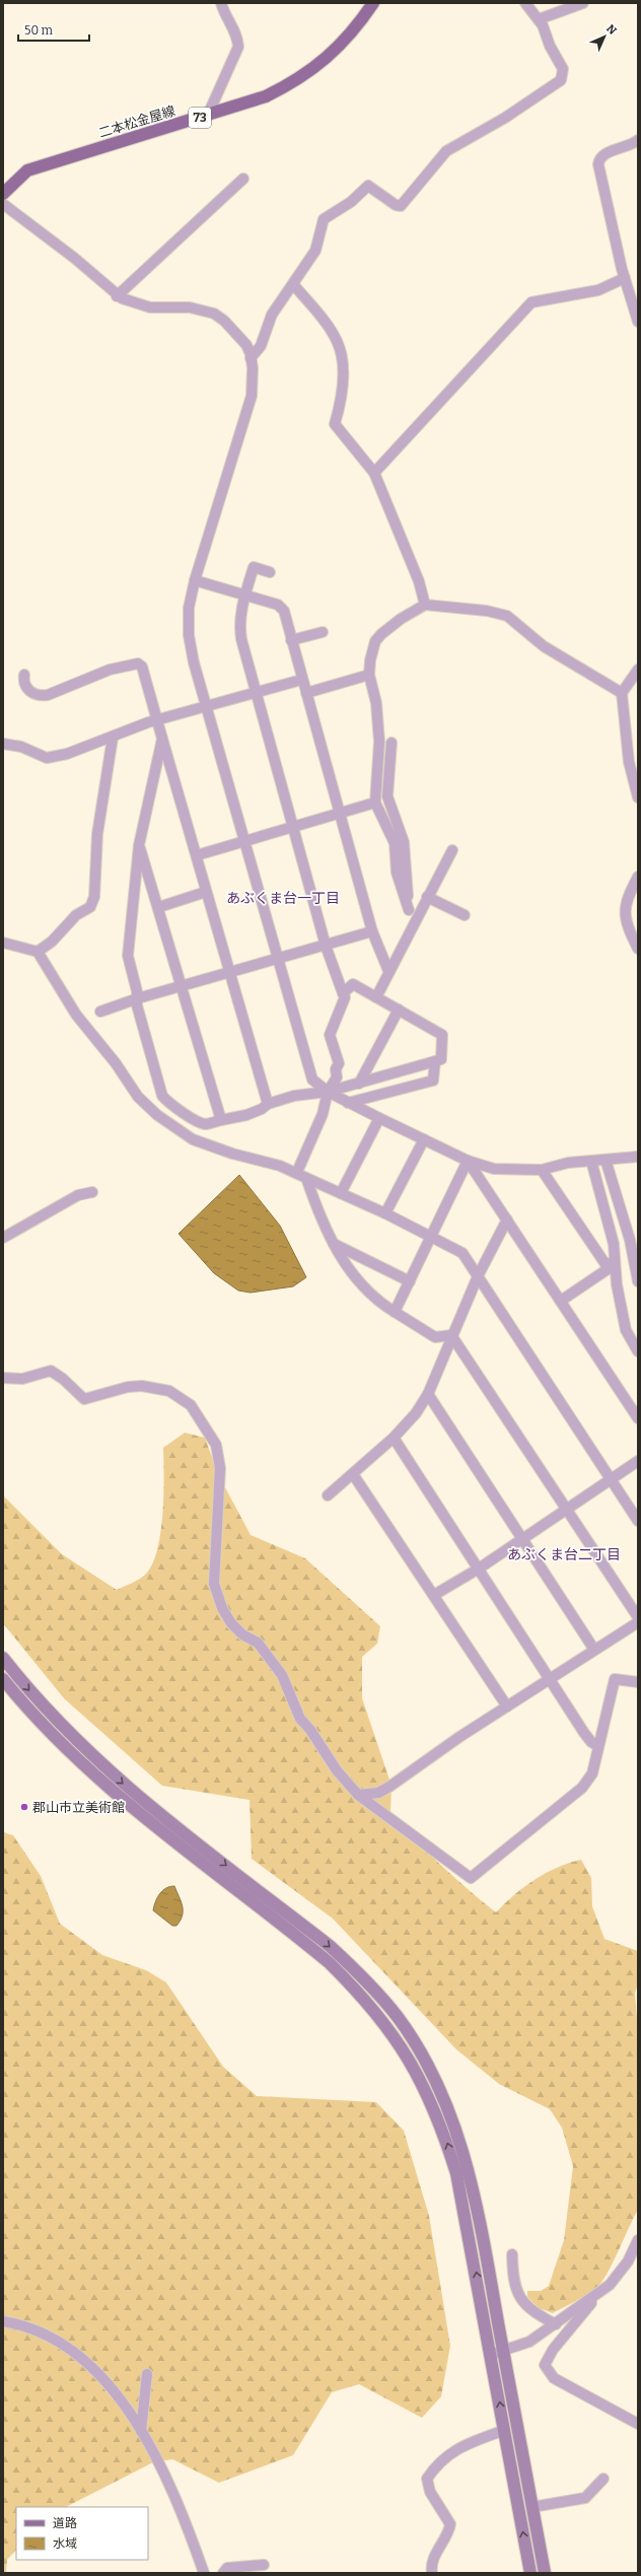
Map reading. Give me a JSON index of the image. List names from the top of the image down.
{
  "streets": {
    "main road": ["73", "二本松金屋線"]
  },
  "districts": ["あぶくま台一丁目", "あぶくま台二丁目"],
  "places": ["郡山市立美術館"],
  "legend": ["道路", "水域"],
  "scale_bar": "50 m",
  "north": "top right"
}
